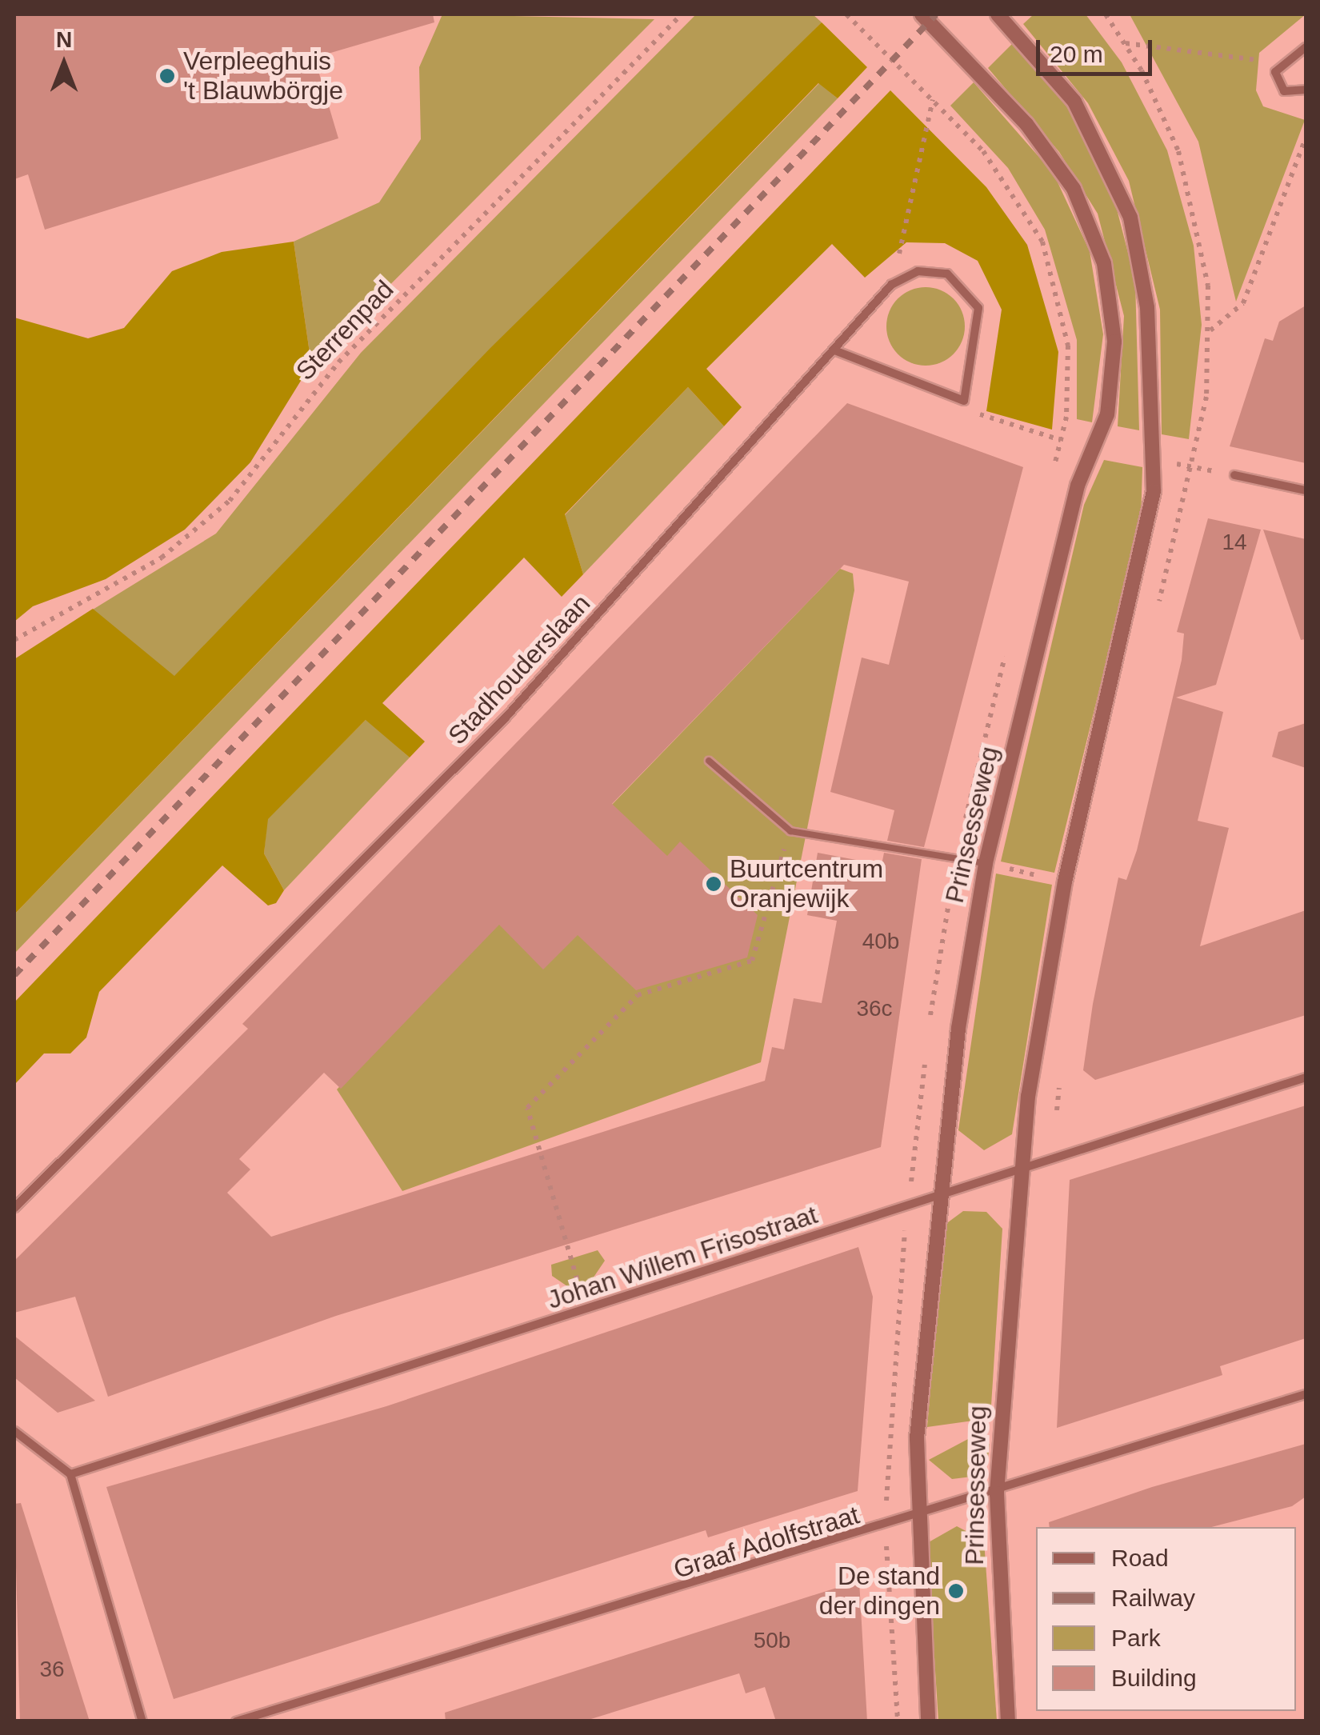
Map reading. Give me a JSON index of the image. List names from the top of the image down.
{
  "streets": {
    "street": [
      "Stadhouderslaan",
      "Prinsesseweg",
      "Johan Willem Frisostraat",
      "Graaf Adolfstraat"
    ],
    "path": ["Sterrenpad"]
  },
  "crossings": [
    ["Prinsesseweg", "Johan Willem Frisostraat"],
    ["Prinsesseweg", "Graaf Adolfstraat"]
  ],
  "places": ["Verpleeghuis 't Blauwbörgje", "Buurtcentrum Oranjewijk", "De stand der dingen"],
  "house_numbers": [
    "14",
    "40b",
    "36c",
    "50b",
    "36"
  ],
  "legend": [
    "Road",
    "Railway",
    "Park",
    "Building"
  ],
  "scale_bar": "20 m",
  "north": "top"
}
